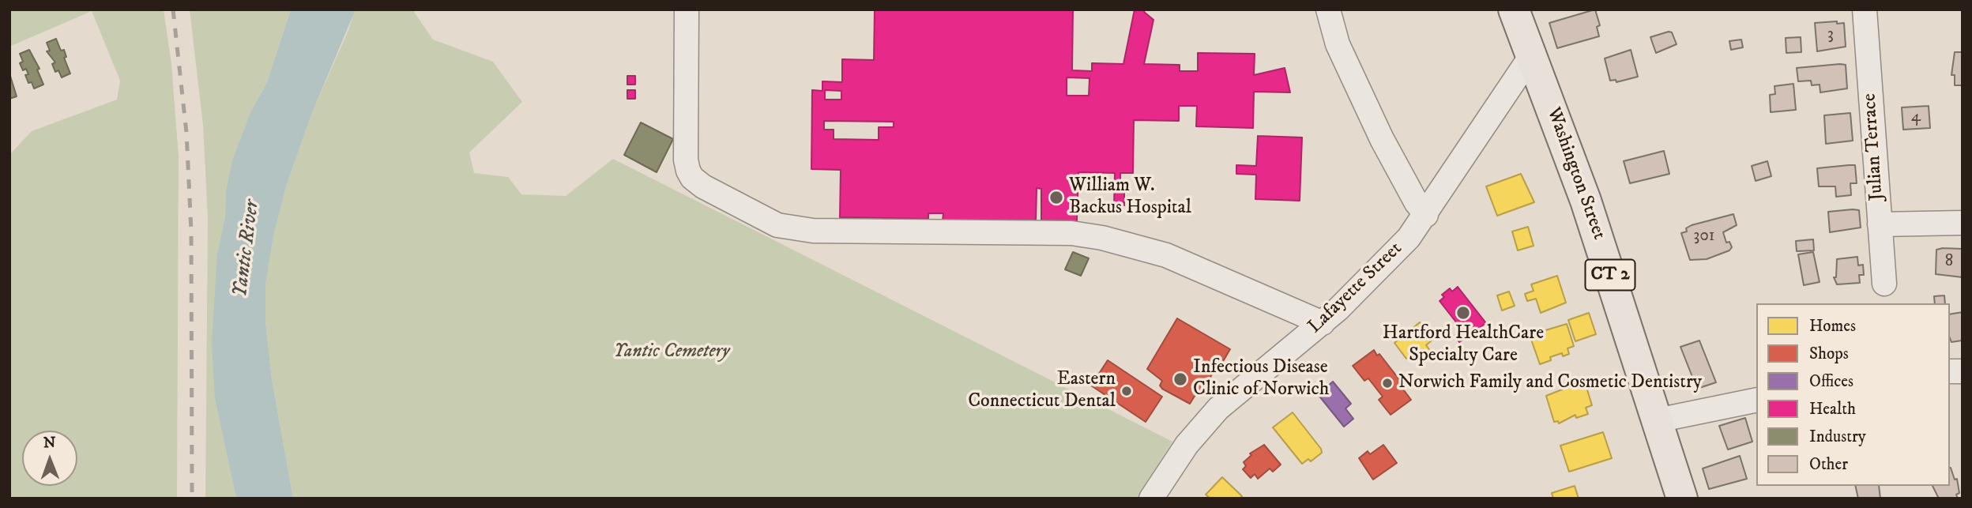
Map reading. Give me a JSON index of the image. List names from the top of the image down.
{
  "streets": {
    "highway": ["Washington Street", "CT 2"],
    "street": ["Julian Terrace", "Lafayette Street"]
  },
  "crossings": [
    ["Washington Street", "Lafayette Street"]
  ],
  "water": ["Yantic River"],
  "parks": ["Yantic Cemetery"],
  "places": [
    "William W. Backus Hospital",
    "Hartford HealthCare Specialty Care",
    "Infectious Disease Clinic of Norwich",
    "Norwich Family and Cosmetic Dentistry",
    "Eastern Connecticut Dental"
  ],
  "house_numbers": [
    "3",
    "4",
    "301",
    "8"
  ],
  "legend": [
    "Homes",
    "Shops",
    "Offices",
    "Health",
    "Industry",
    "Other"
  ],
  "north": "top"
}
